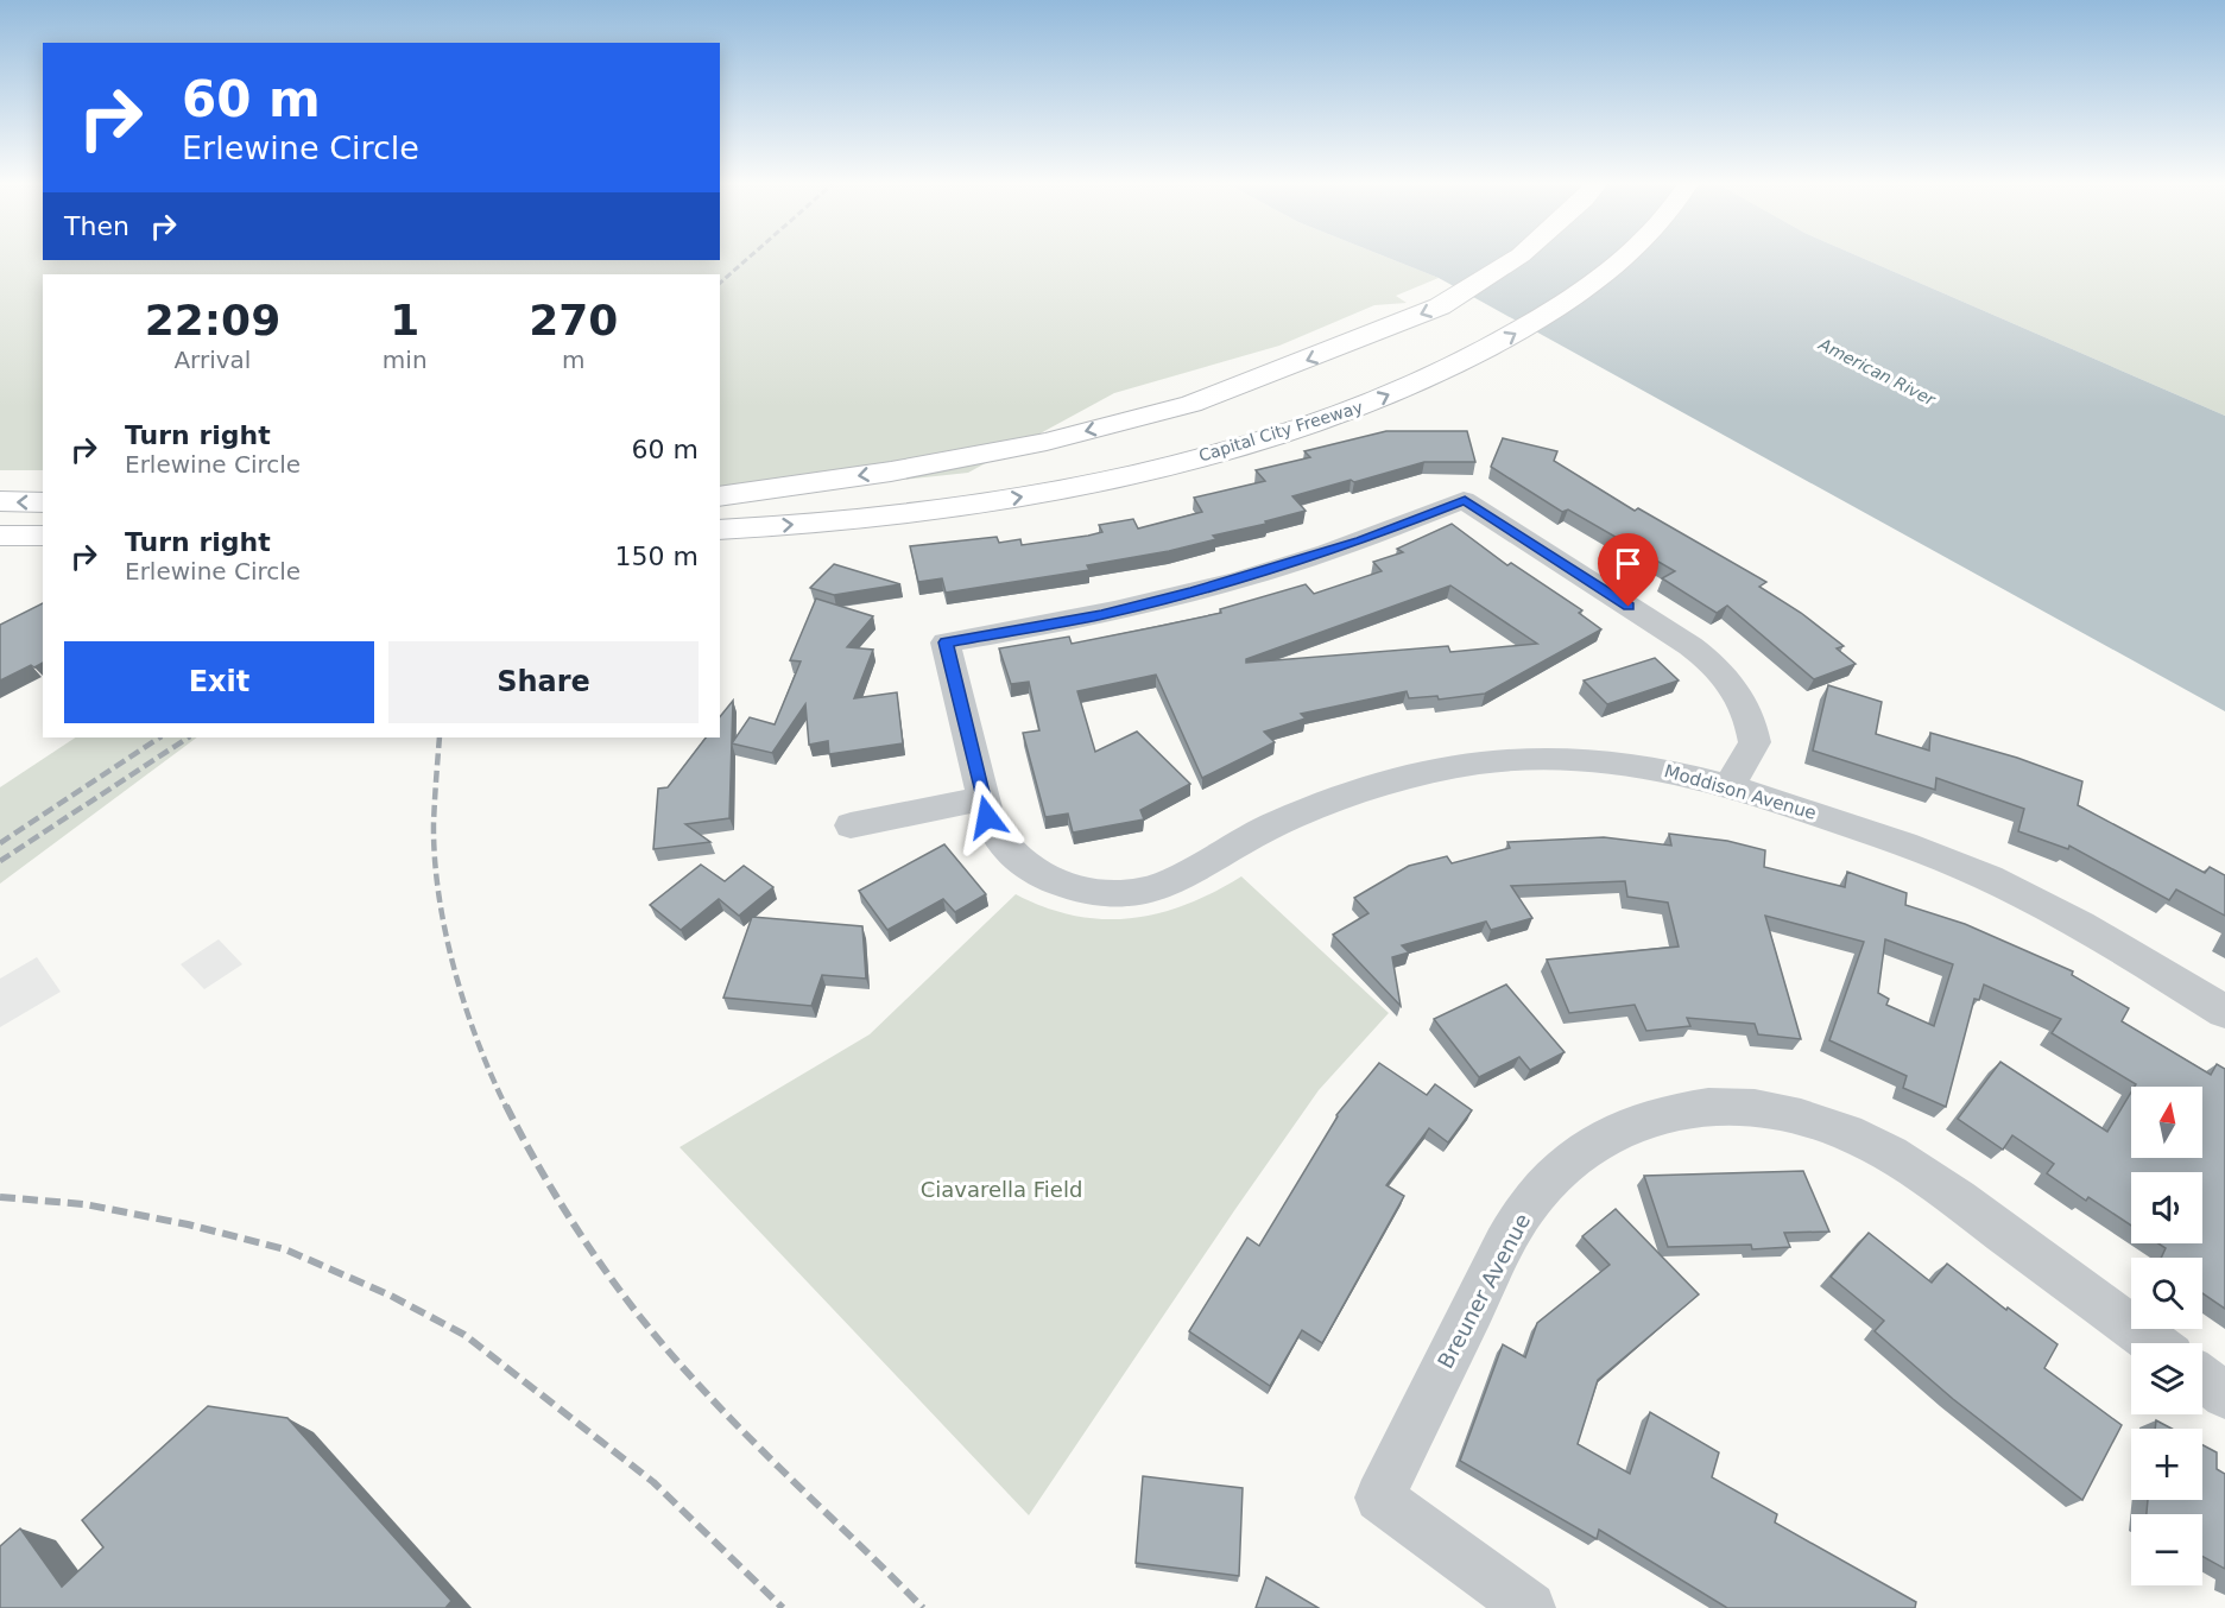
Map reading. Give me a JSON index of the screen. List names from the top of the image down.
{
  "streets": {
    "highway": ["Capital City Freeway"],
    "street": ["Moddison Avenue", "Breuner Avenue"]
  },
  "water": ["American River"],
  "parks": ["Ciavarella Field"],
  "north": "top",
  "page": {
    "turn": ["60 m", "Erlewine Circle"],
    "then": "Then",
    "eta": [
      "22:09",
      "Arrival",
      "1",
      "min",
      "270",
      "m"
    ],
    "list": [
      {
        "name": "Turn right",
        "note": "Erlewine Circle",
        "value": "60 m"
      },
      {
        "name": "Turn right",
        "note": "Erlewine Circle",
        "value": "150 m"
      }
    ],
    "buttons": ["Exit", "Share"],
    "map_buttons": ["+", "−"]
  }
}
